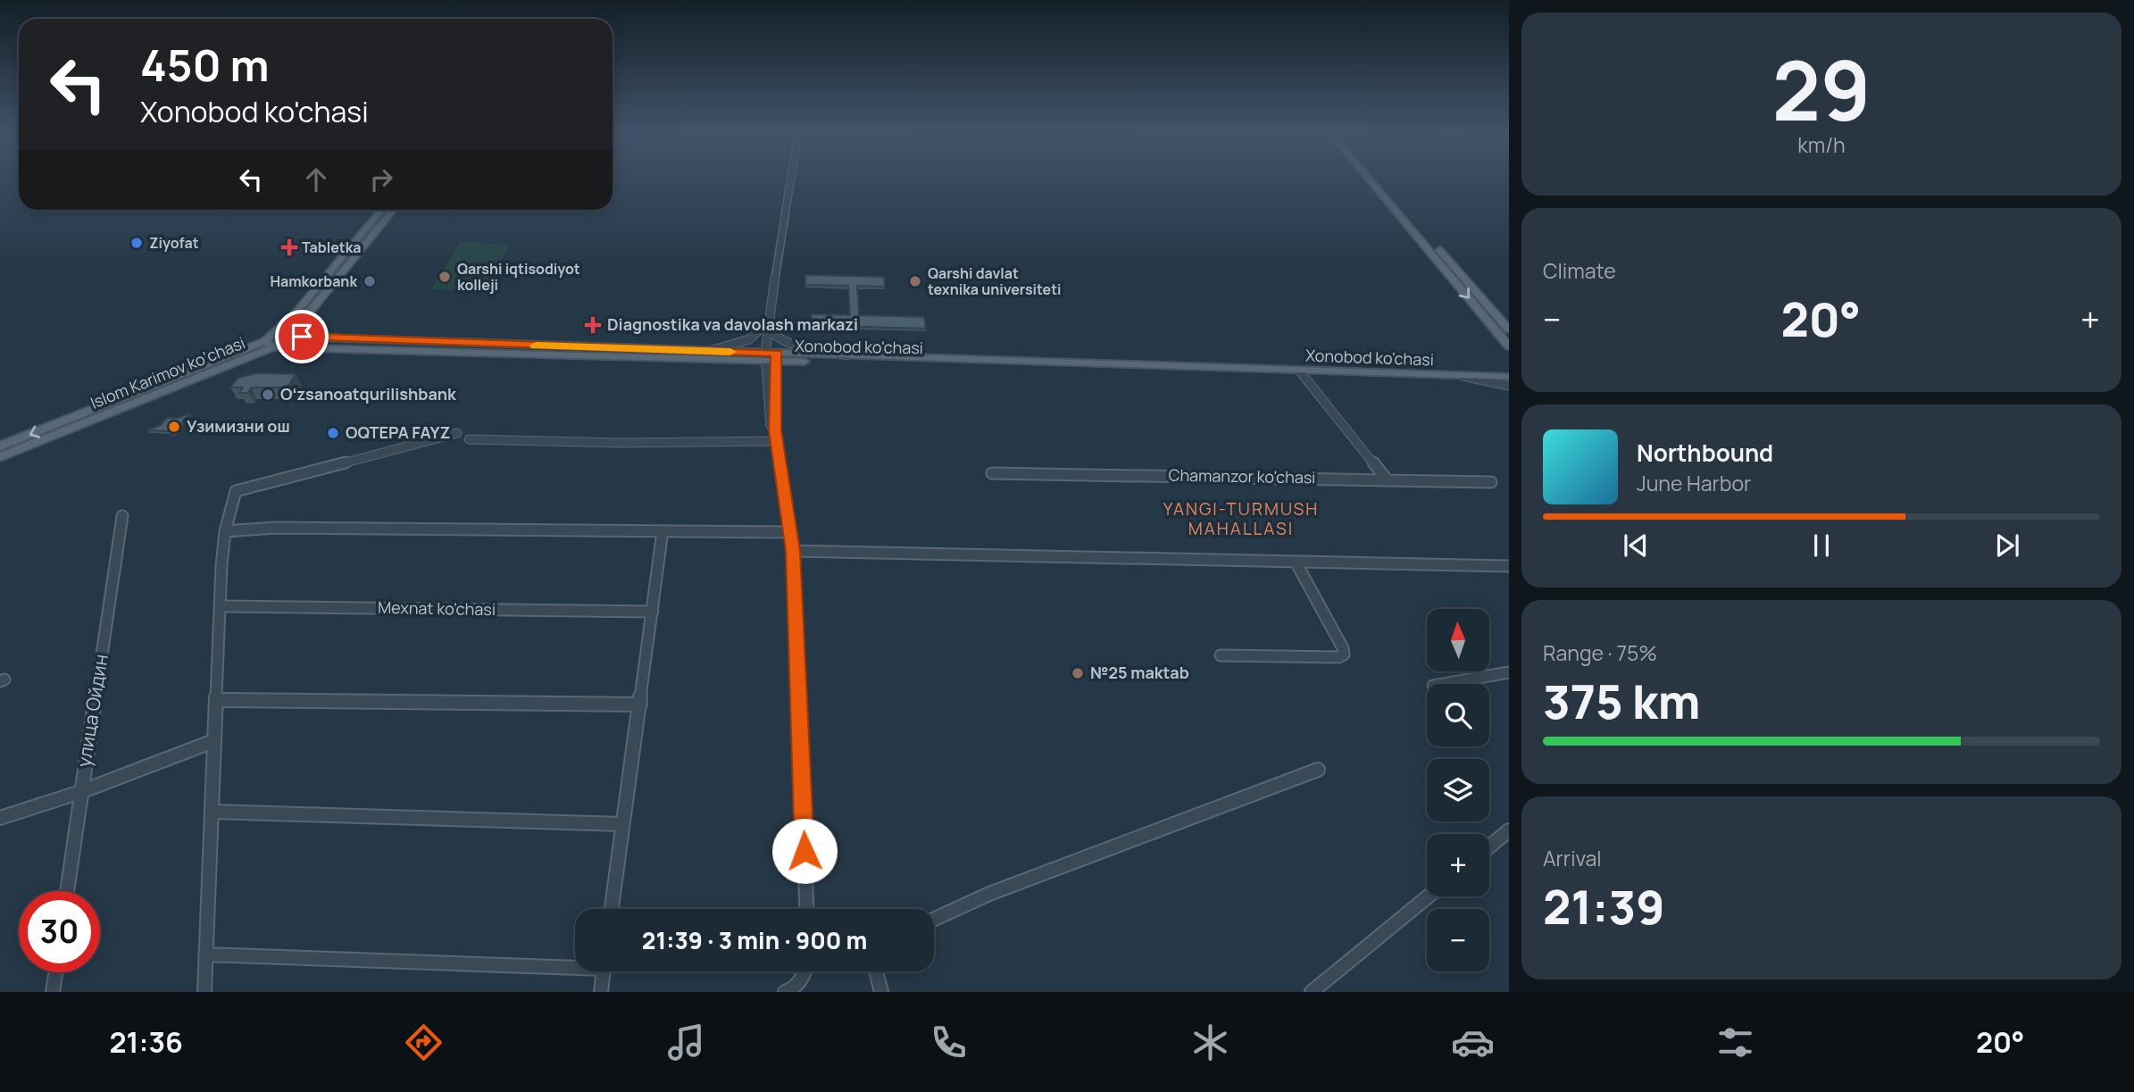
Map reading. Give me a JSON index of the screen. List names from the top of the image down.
{
  "streets": {
    "main road": ["Xonobod ko'chasi", "Islom Karimov ko‘chasi"],
    "street": ["Chamanzor ko'chasi", "Mexnat ko'chasi", "улица Ойдин"]
  },
  "crossings": [
    ["Xonobod ko'chasi", "Islom Karimov ko‘chasi"]
  ],
  "districts": ["YANGI-TURMUSH MAHALLASI"],
  "places": {
    "other": [
      "Ziyofat",
      "Qarshi iqtisodiyot kolleji",
      "Hamkorbank",
      "Qarshi davlat texnika universiteti",
      "Oʻzsanoatqurilishbank",
      "Узимизни ош",
      "OQTEPA FAYZ",
      "№25 maktab"
    ],
    "health": ["Tabletka", "Diagnostika va davolash markazi"]
  },
  "north": "top",
  "page": {
    "tile": [
      ["29", "km/h"],
      "Climate",
      ["Range · 75%", "375 km"],
      ["Arrival", "21:39"]
    ],
    "turn": ["450 m", "Xonobod ko'chasi"],
    "heat": ["−", "20°", "+"],
    "song": ["Northbound", "June Harbor"],
    "map_buttons": ["+", "−"],
    "limit": "30",
    "trip": "21:39 · 3 min · 900 m",
    "tabs": ["21:36", "20°"]
  }
}
